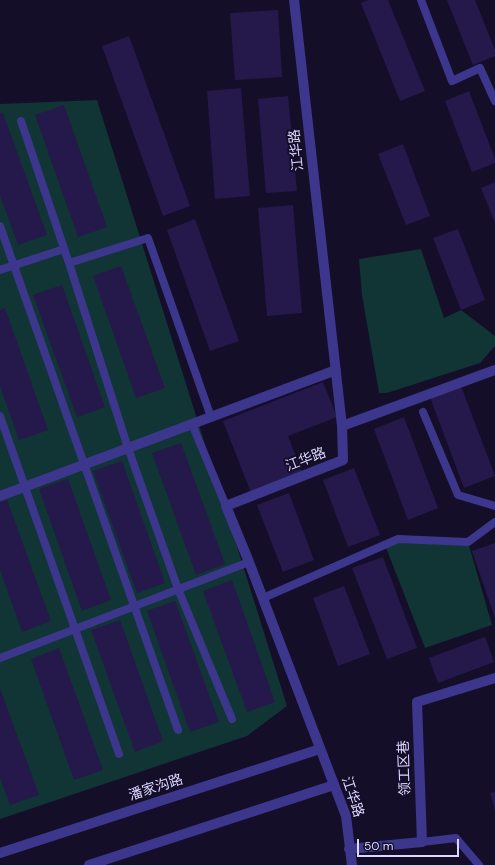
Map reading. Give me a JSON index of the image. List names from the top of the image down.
{
  "streets": {
    "street": ["江华路", "领工区巷", "潘家沟路"]
  },
  "crossings": [
    ["江华路", "潘家沟路"]
  ],
  "scale_bar": "50 m"
}
